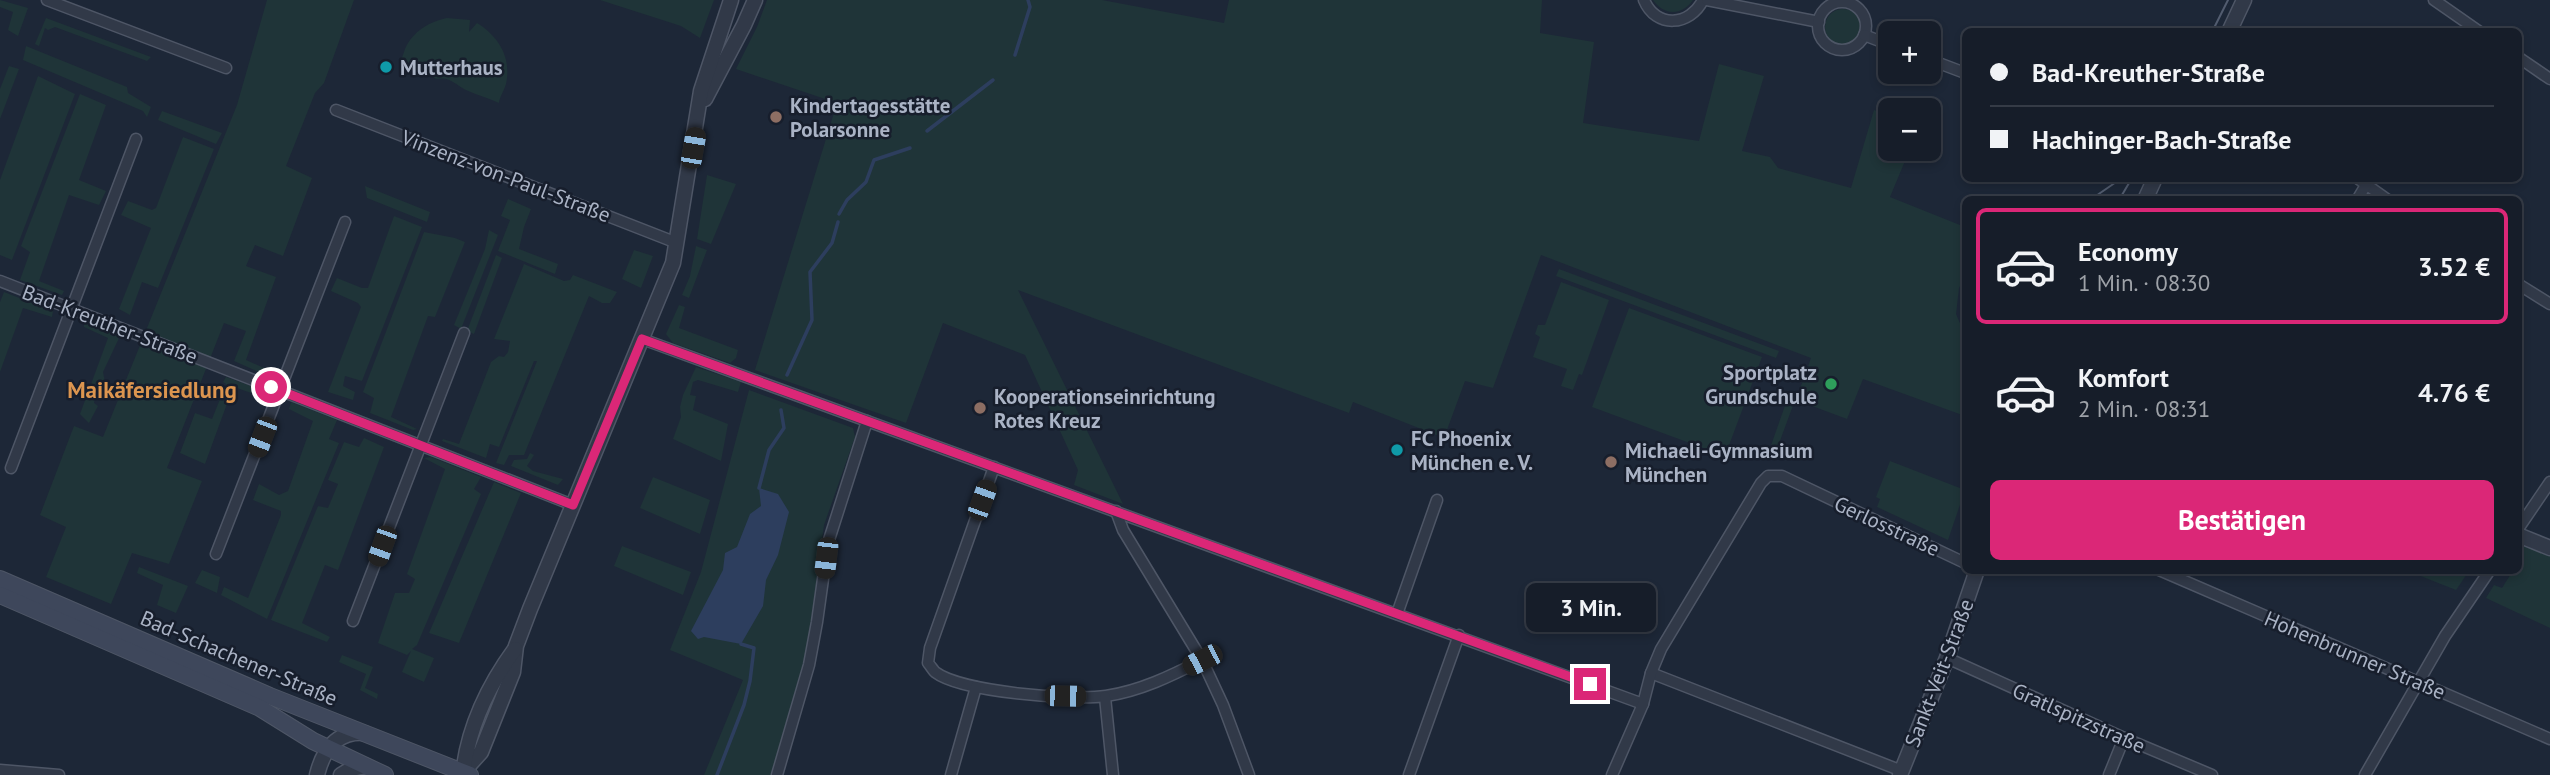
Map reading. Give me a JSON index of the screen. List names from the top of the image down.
{
  "streets": {
    "main road": ["Bad-Schachener-Straße"],
    "street": [
      "Vinzenz-von-Paul-Straße",
      "Bad-Kreuther-Straße",
      "Gerlosstraße",
      "Hohenbrunner Straße",
      "Sankt-Veit-Straße",
      "Gratlspitzstraße"
    ]
  },
  "crossings": [
    ["Sankt-Veit-Straße", "Gratlspitzstraße"]
  ],
  "districts": ["Maikäfersiedlung"],
  "places": [
    "Mutterhaus",
    "Kindertagesstätte Polarsonne",
    "Sportplatz Grundschule",
    "Kooperationseinrichtung Rotes Kreuz",
    "FC Phoenix München e. V.",
    "Michaeli-Gymnasium München"
  ],
  "page": {
    "map_buttons": ["+", "−"],
    "banner": ["Bad-Kreuther-Straße", "Hachinger-Bach-Straße"],
    "list": [
      {
        "name": "Economy",
        "note": "1 Min. · 08:30",
        "value": "3.52 €"
      },
      {
        "name": "Komfort",
        "note": "2 Min. · 08:31",
        "value": "4.76 €"
      }
    ],
    "buttons": "Bestätigen",
    "bubble": "3 Min."
  }
}
